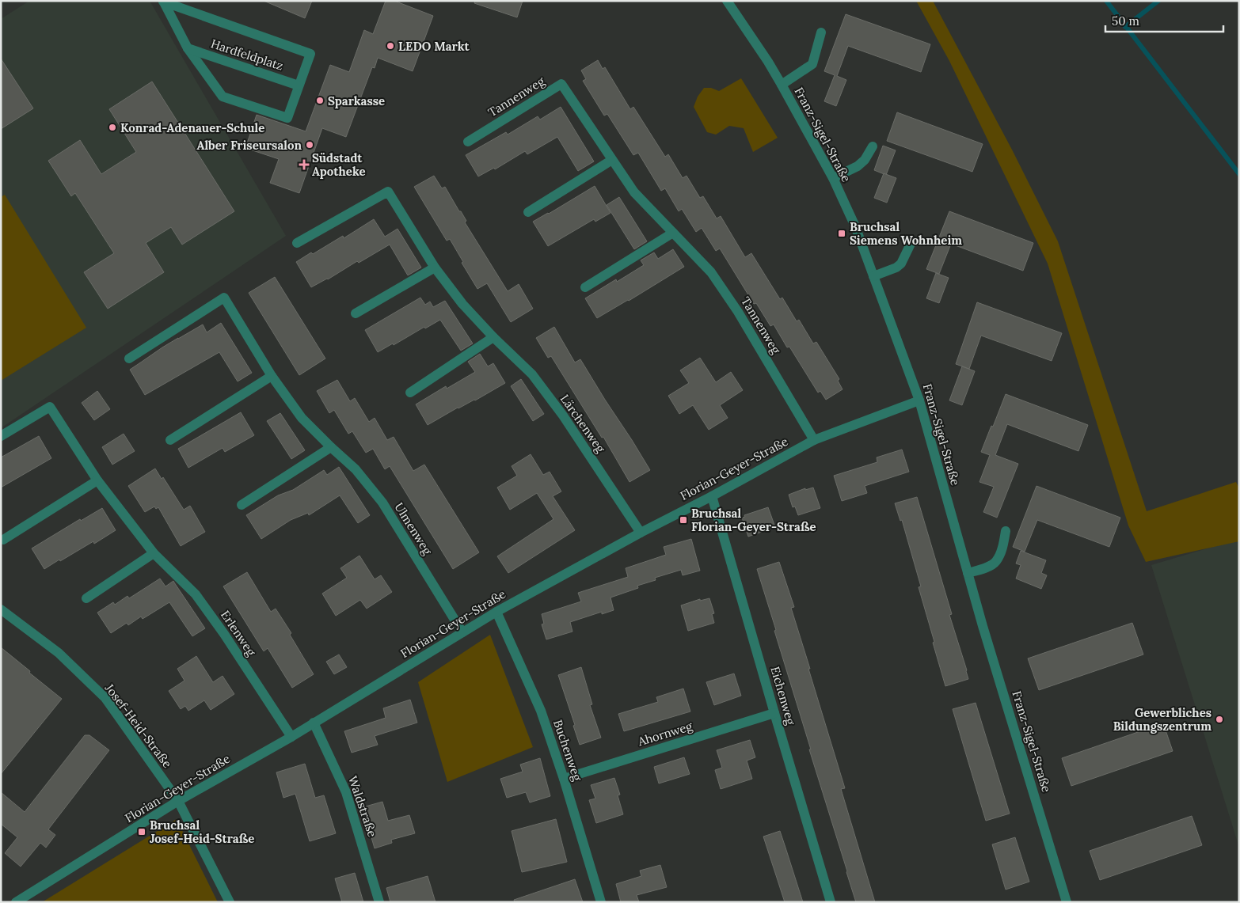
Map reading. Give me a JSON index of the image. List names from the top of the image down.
{
  "streets": {
    "street": [
      "Hardfeldplatz",
      "Tannenweg",
      "Franz-Sigel-Straße",
      "Lärchenweg",
      "Florian-Geyer-Straße",
      "Ulmenweg",
      "Erlenweg",
      "Eichenweg",
      "Josef-Heid-Straße",
      "Ahornweg",
      "Buchenweg",
      "Waldstraße"
    ]
  },
  "crossings": [
    ["Tannenweg", "Florian-Geyer-Straße"],
    ["Franz-Sigel-Straße", "Florian-Geyer-Straße"],
    ["Lärchenweg", "Florian-Geyer-Straße"],
    ["Florian-Geyer-Straße", "Ulmenweg"],
    ["Florian-Geyer-Straße", "Erlenweg"],
    ["Florian-Geyer-Straße", "Eichenweg"],
    ["Florian-Geyer-Straße", "Josef-Heid-Straße"],
    ["Florian-Geyer-Straße", "Buchenweg"],
    ["Florian-Geyer-Straße", "Waldstraße"],
    ["Eichenweg", "Ahornweg"],
    ["Ahornweg", "Buchenweg"]
  ],
  "places": {
    "other": [
      "LEDO Markt",
      "Sparkasse",
      "Konrad-Adenauer-Schule",
      "Alber Friseursalon",
      "Gewerbliches Bildungszentrum"
    ],
    "health": ["Südstadt Apotheke"],
    "transit": ["Bruchsal Siemens Wohnheim", "Bruchsal Florian-Geyer-Straße", "Bruchsal Josef-Heid-Straße"]
  },
  "scale_bar": "50 m"
}
